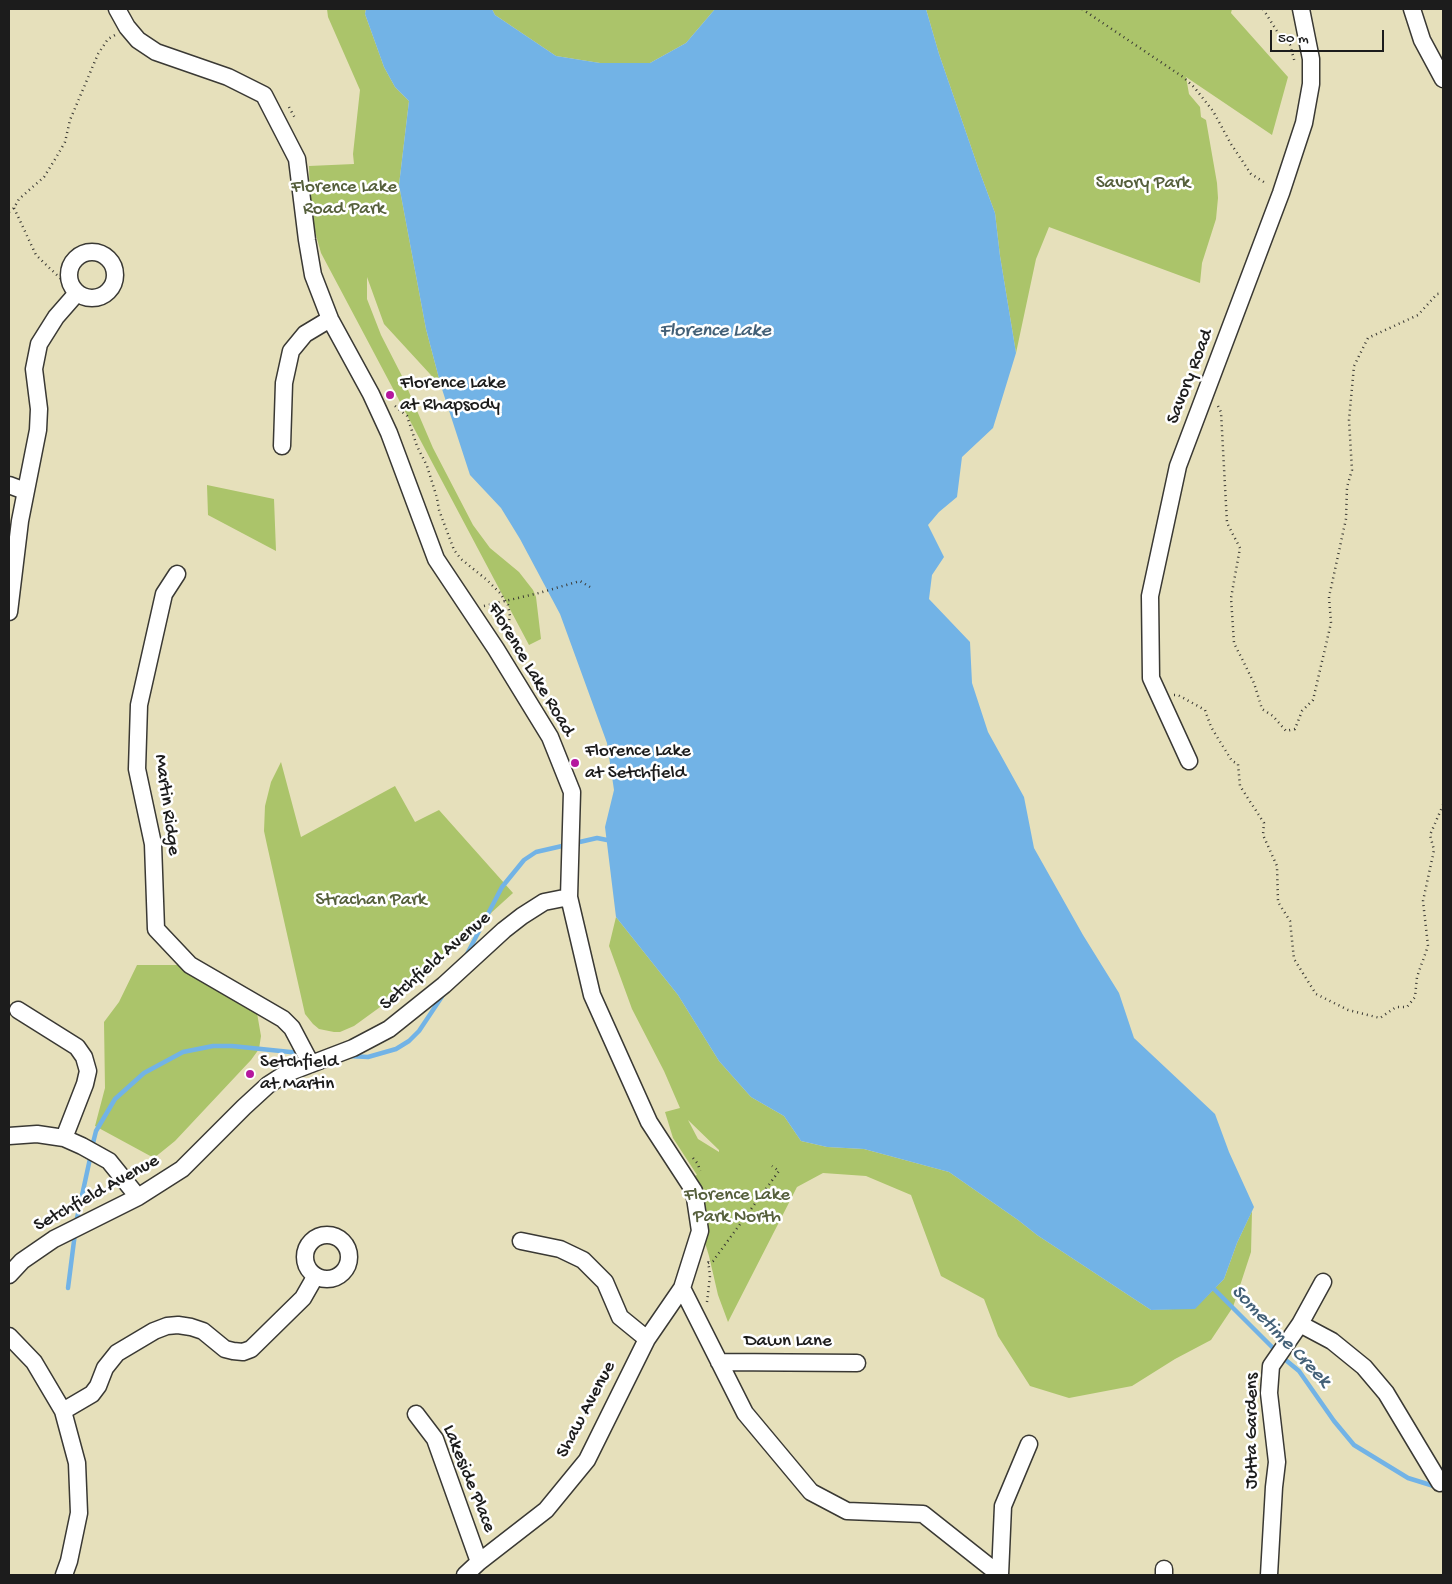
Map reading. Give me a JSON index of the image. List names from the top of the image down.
{
  "streets": {
    "street": [
      "Savory Road",
      "Florence Lake Road",
      "Martin Ridge",
      "Setchfield Avenue",
      "Dawn Lane",
      "Shaw Avenue",
      "Jutta Gardens",
      "Lakeside Place"
    ]
  },
  "crossings": [
    ["Florence Lake Road", "Setchfield Avenue"],
    ["Florence Lake Road", "Shaw Avenue"],
    ["Martin Ridge", "Setchfield Avenue"],
    ["Shaw Avenue", "Lakeside Place"]
  ],
  "water": ["Florence Lake", "Sometime Creek"],
  "parks": [
    "Savory Park",
    "Florence Lake Road Park",
    "Strachan Park",
    "Florence Lake Park North"
  ],
  "places": ["Florence Lake at Rhapsody", "Florence Lake at Setchfield", "Setchfield at Martin"],
  "scale_bar": "50 m"
}
